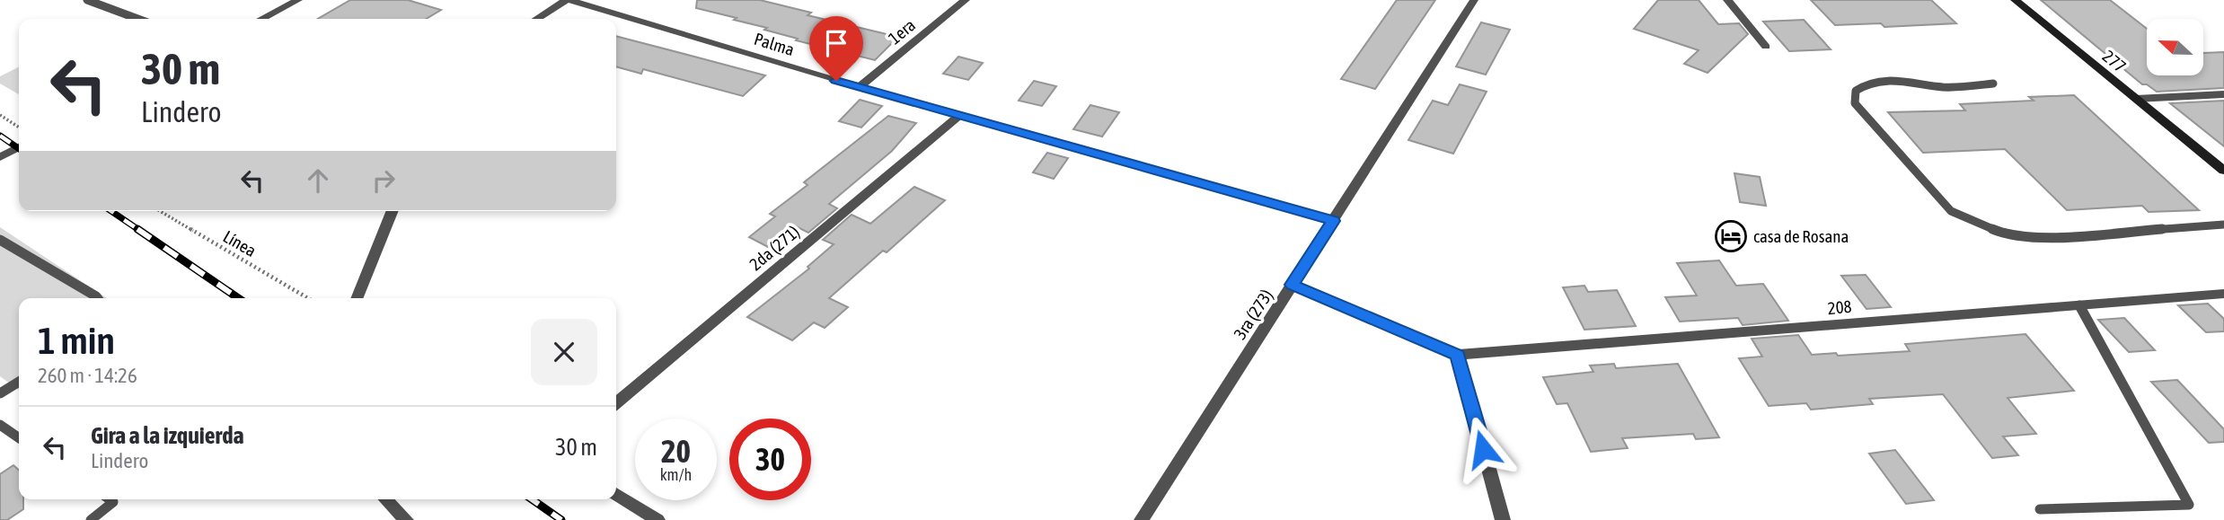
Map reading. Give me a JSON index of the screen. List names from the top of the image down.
{
  "streets": {
    "street": [
      "1era",
      "Palma",
      "277",
      "2da (271)",
      "208",
      "3ra (273)"
    ],
    "path": ["Línea"]
  },
  "crossings": [
    ["1era", "Palma"],
    ["Palma", "2da (271)"],
    ["Palma", "3ra (273)"]
  ],
  "places": {
    "hotel": ["casa de Rosana"]
  },
  "north": "left",
  "page": {
    "turn": ["30 m", "Lindero"],
    "heading": ["1 min", "260 m · 14:26"],
    "list": [
      {
        "name": "Gira a la izquierda",
        "note": "Lindero",
        "value": "30 m"
      }
    ],
    "speed": "20 km/h",
    "limit": "30"
  }
}
